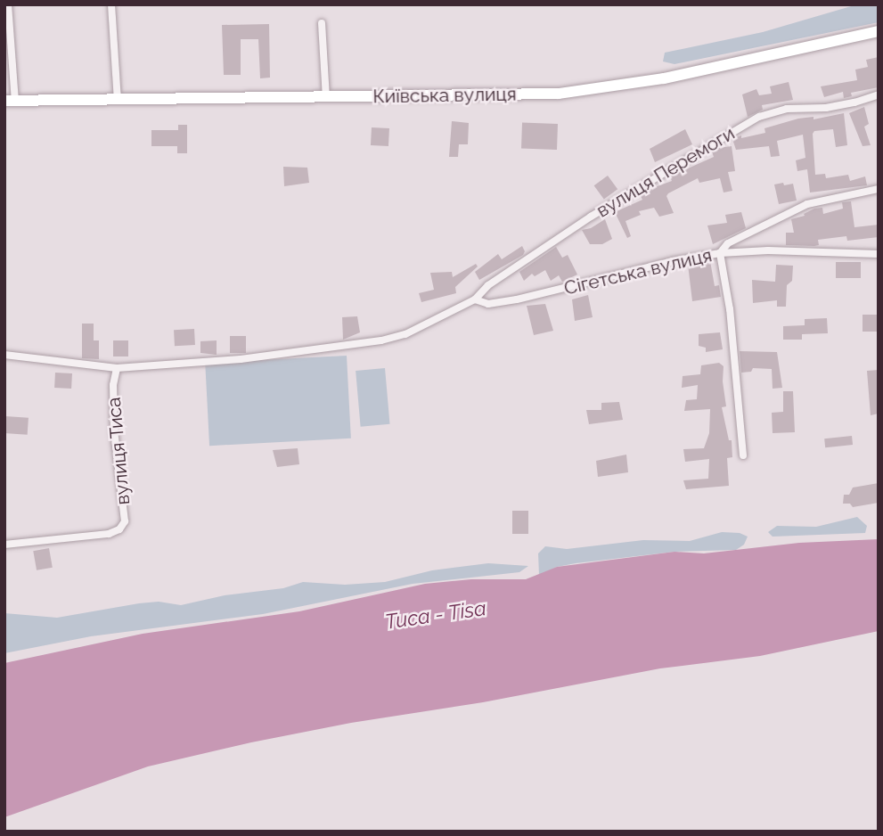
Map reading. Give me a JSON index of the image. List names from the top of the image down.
{
  "streets": {
    "main road": ["Київська вулиця"],
    "street": ["вулиця Перемоги", "Сігетська вулиця", "вулиця Тиса"]
  },
  "crossings": [
    ["вулиця Перемоги", "Сігетська вулиця"]
  ],
  "water": ["Тиса - Tisa"]
}
